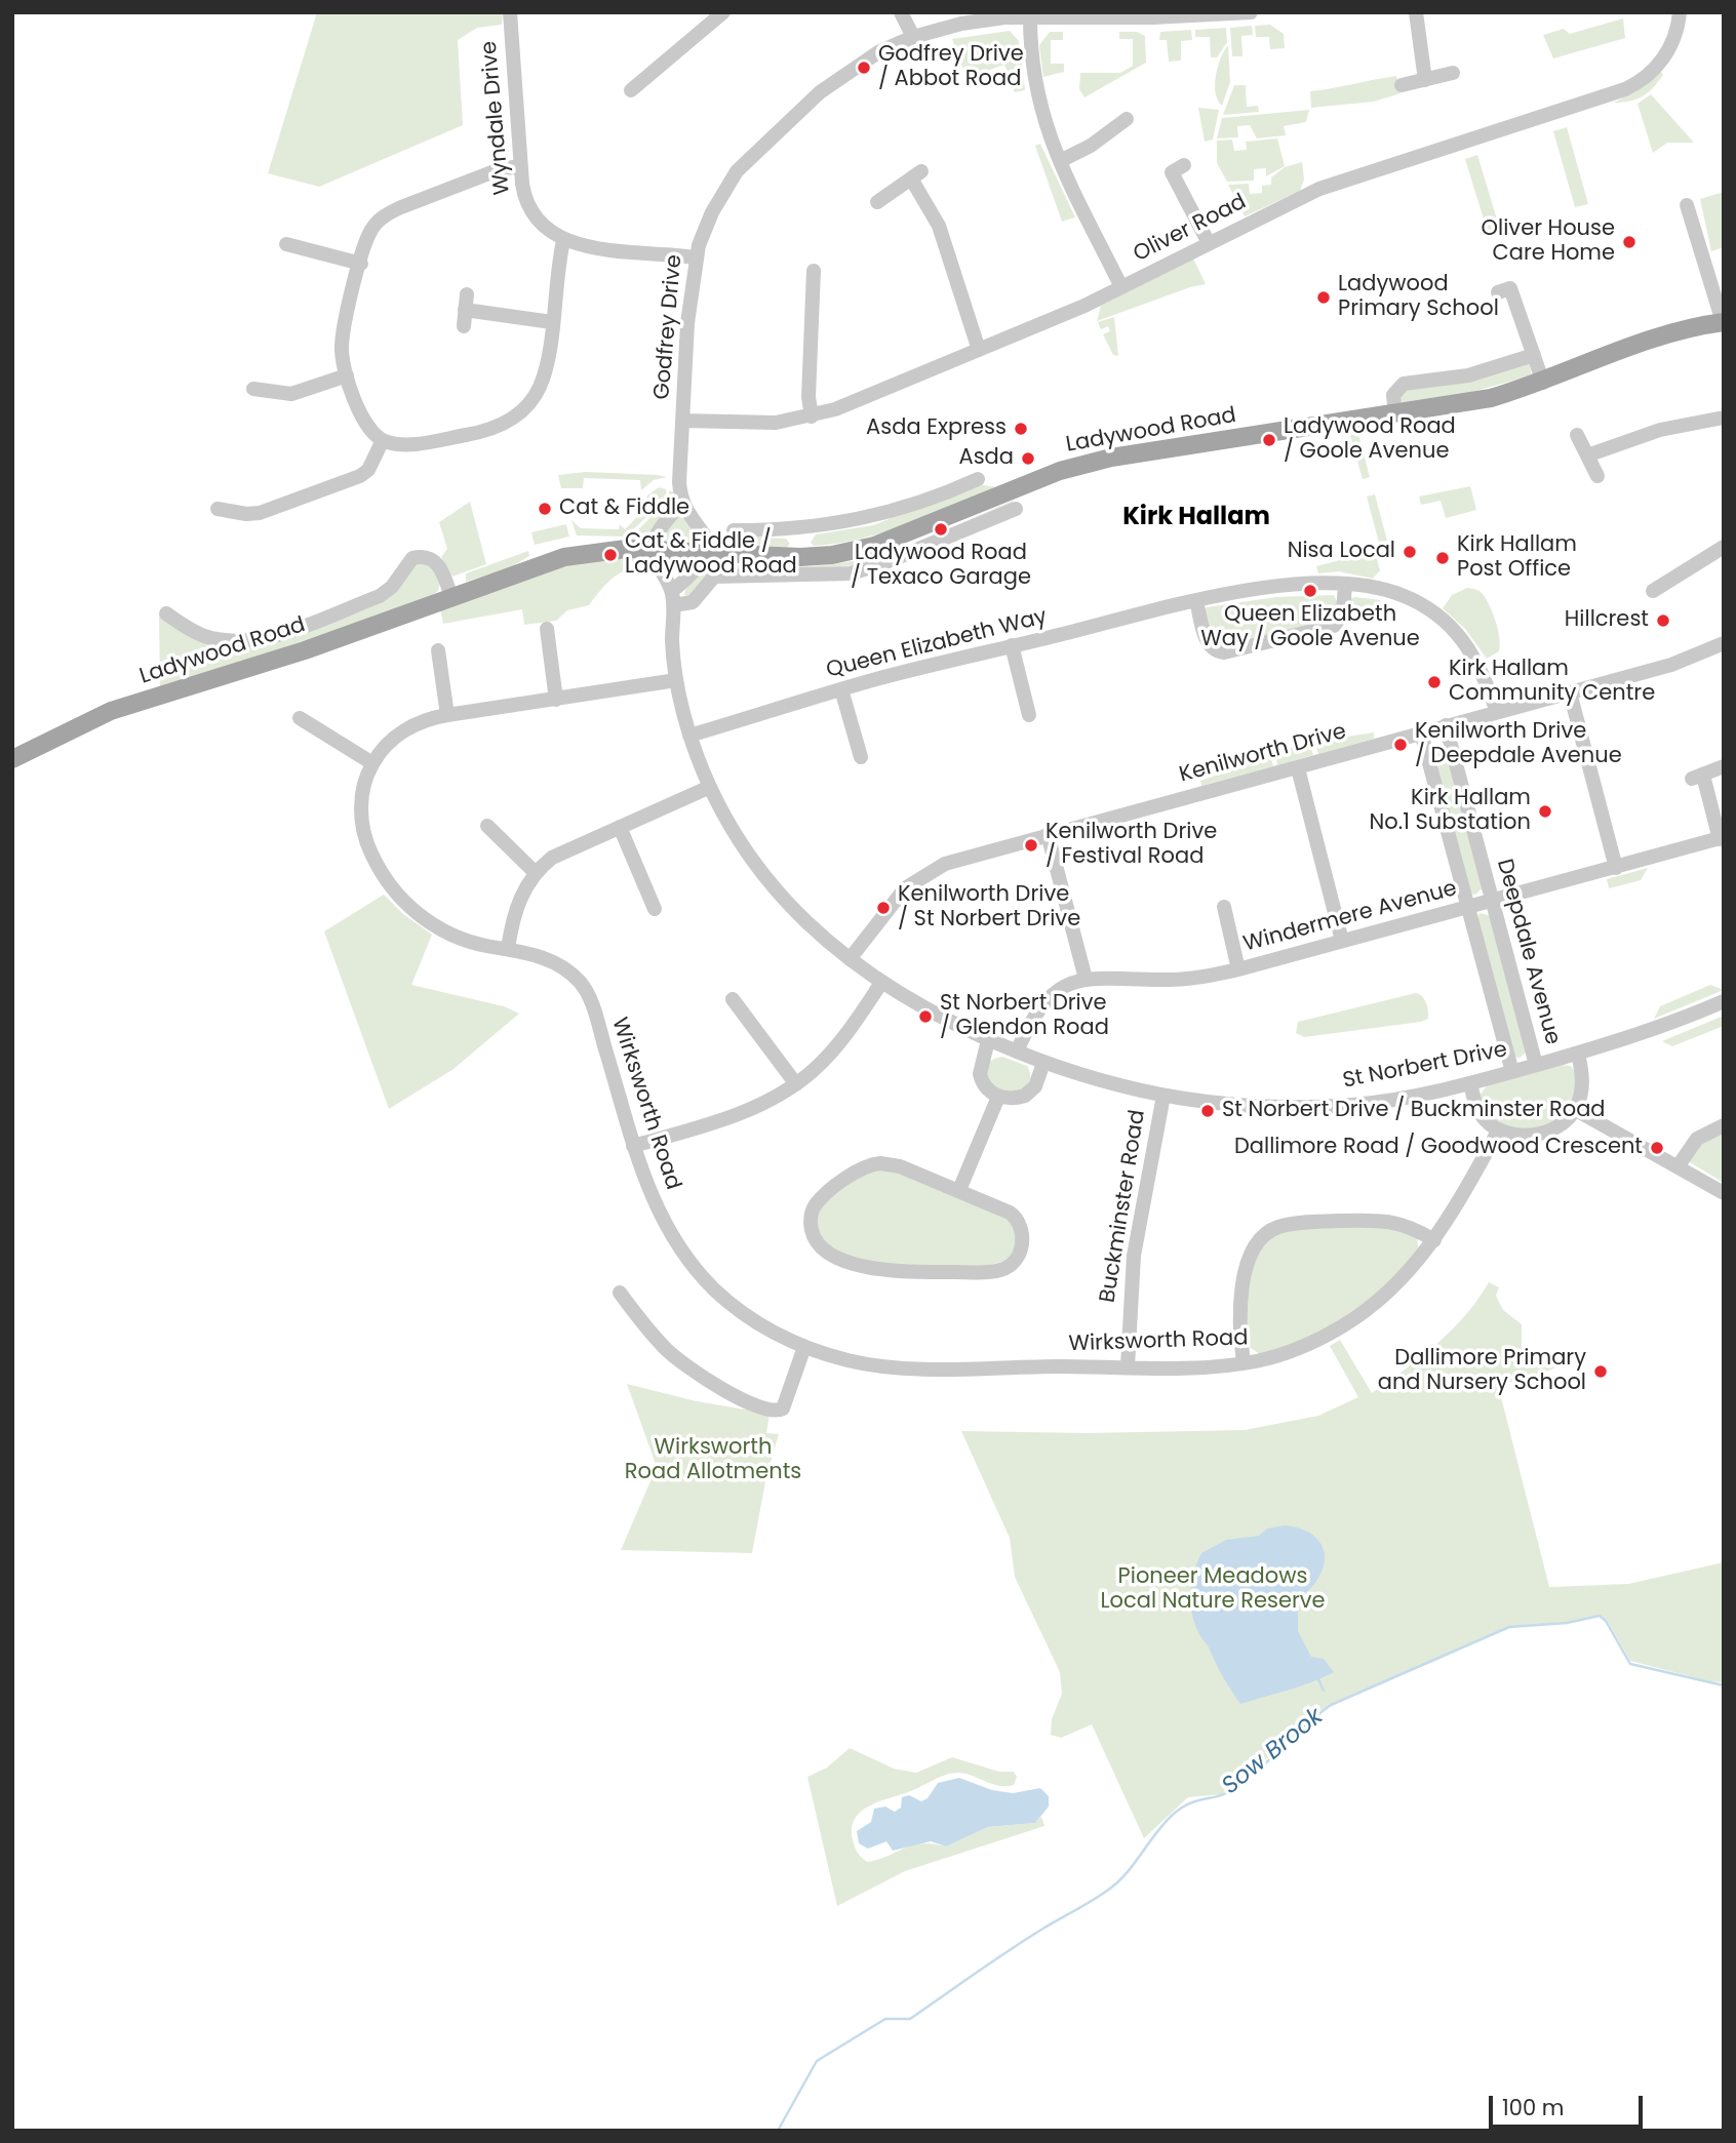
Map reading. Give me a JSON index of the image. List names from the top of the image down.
{
  "streets": {
    "main road": ["Ladywood Road"],
    "street": [
      "Wyndale Drive",
      "Oliver Road",
      "Godfrey Drive",
      "Queen Elizabeth Way",
      "Kenilworth Drive",
      "Windermere Avenue",
      "Deepdale Avenue",
      "St Norbert Drive",
      "Wirksworth Road",
      "Buckminster Road"
    ]
  },
  "crossings": [
    ["Oliver Road", "Godfrey Drive"],
    ["Godfrey Drive", "Ladywood Road"],
    ["Ladywood Road", "St Norbert Drive"],
    ["Queen Elizabeth Way", "Kenilworth Drive"],
    ["Queen Elizabeth Way", "St Norbert Drive"],
    ["Kenilworth Drive", "Deepdale Avenue"],
    ["Kenilworth Drive", "St Norbert Drive"],
    ["Windermere Avenue", "Deepdale Avenue"],
    ["Windermere Avenue", "St Norbert Drive"],
    ["Deepdale Avenue", "St Norbert Drive"],
    ["St Norbert Drive", "Wirksworth Road"],
    ["St Norbert Drive", "Buckminster Road"],
    ["Wirksworth Road", "Buckminster Road"]
  ],
  "districts": ["Kirk Hallam"],
  "water": ["Sow Brook"],
  "parks": ["Wirksworth Road Allotments", "Pioneer Meadows Local Nature Reserve"],
  "places": [
    "Godfrey Drive / Abbot Road",
    "Oliver House Care Home",
    "Ladywood Primary School",
    "Asda Express",
    "Ladywood Road / Goole Avenue",
    "Asda",
    "Cat & Fiddle",
    "Ladywood Road / Texaco Garage",
    "Nisa Local",
    "Cat & Fiddle / Ladywood Road",
    "Kirk Hallam Post Office",
    "Queen Elizabeth Way / Goole Avenue",
    "Hillcrest",
    "Kirk Hallam Community Centre",
    "Kenilworth Drive / Deepdale Avenue",
    "Kirk Hallam No.1 Substation",
    "Kenilworth Drive / Festival Road",
    "Kenilworth Drive / St Norbert Drive",
    "St Norbert Drive / Glendon Road",
    "St Norbert Drive / Buckminster Road",
    "Dallimore Road / Goodwood Crescent",
    "Dallimore Primary and Nursery School"
  ],
  "scale_bar": "100 m"
}
